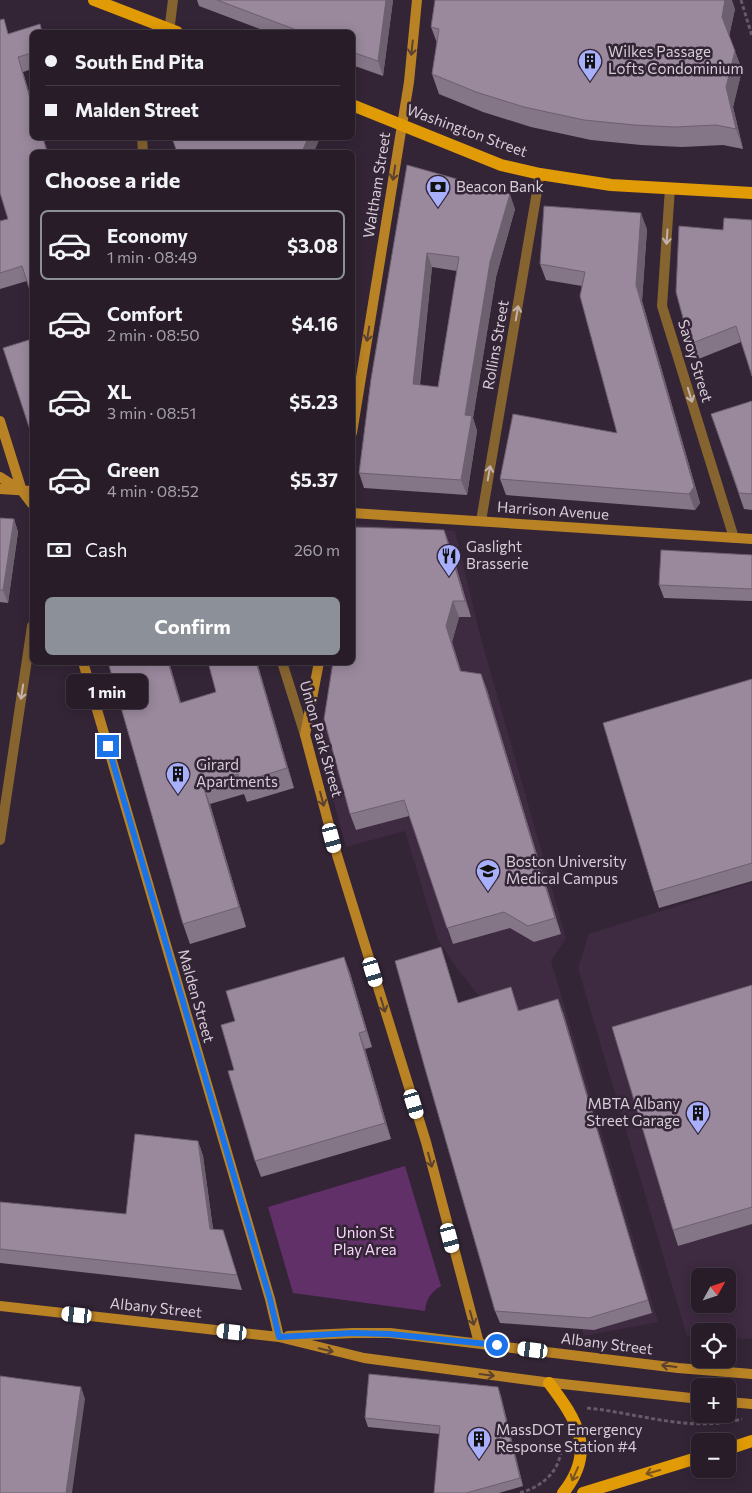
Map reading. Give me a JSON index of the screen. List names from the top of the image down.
{
  "streets": {
    "main road": [
      "Washington Street",
      "Waltham Street",
      "Harrison Avenue",
      "Union Park Street",
      "Malden Street",
      "Albany Street"
    ],
    "street": ["Rollins Street", "Savoy Street"]
  },
  "crossings": [
    ["Washington Street", "Waltham Street"],
    ["Washington Street", "Rollins Street"],
    ["Washington Street", "Savoy Street"],
    ["Rollins Street", "Harrison Avenue"],
    ["Savoy Street", "Harrison Avenue"],
    ["Union Park Street", "Albany Street"],
    ["Malden Street", "Albany Street"]
  ],
  "one_way": [
    "Waltham Street",
    "Rollins Street",
    "Savoy Street",
    "Union Park Street"
  ],
  "parks": ["Union St Play Area"],
  "places": {
    "building": [
      "Wilkes Passage Lofts Condominium",
      "Girard Apartments",
      "MBTA Albany Street Garage",
      "MassDOT Emergency Response Station #4"
    ],
    "bank": ["Beacon Bank"],
    "restaurant": ["Gaslight Brasserie"],
    "school or university": ["Boston University Medical Campus"]
  },
  "north": "top right",
  "page": {
    "banner": ["South End Pita", "Malden Street"],
    "heading": "Choose a ride",
    "list": [
      {
        "name": "Economy",
        "note": "1 min · 08:49",
        "value": "$3.08"
      },
      {
        "name": "Comfort",
        "note": "2 min · 08:50",
        "value": "$4.16"
      },
      {
        "name": "XL",
        "note": "3 min · 08:51",
        "value": "$5.23"
      },
      {
        "name": "Green",
        "note": "4 min · 08:52",
        "value": "$5.37"
      }
    ],
    "pay": ["Cash", "260 m"],
    "buttons": "Confirm",
    "bubble": "1 min",
    "map_buttons": ["+", "−"]
  }
}
